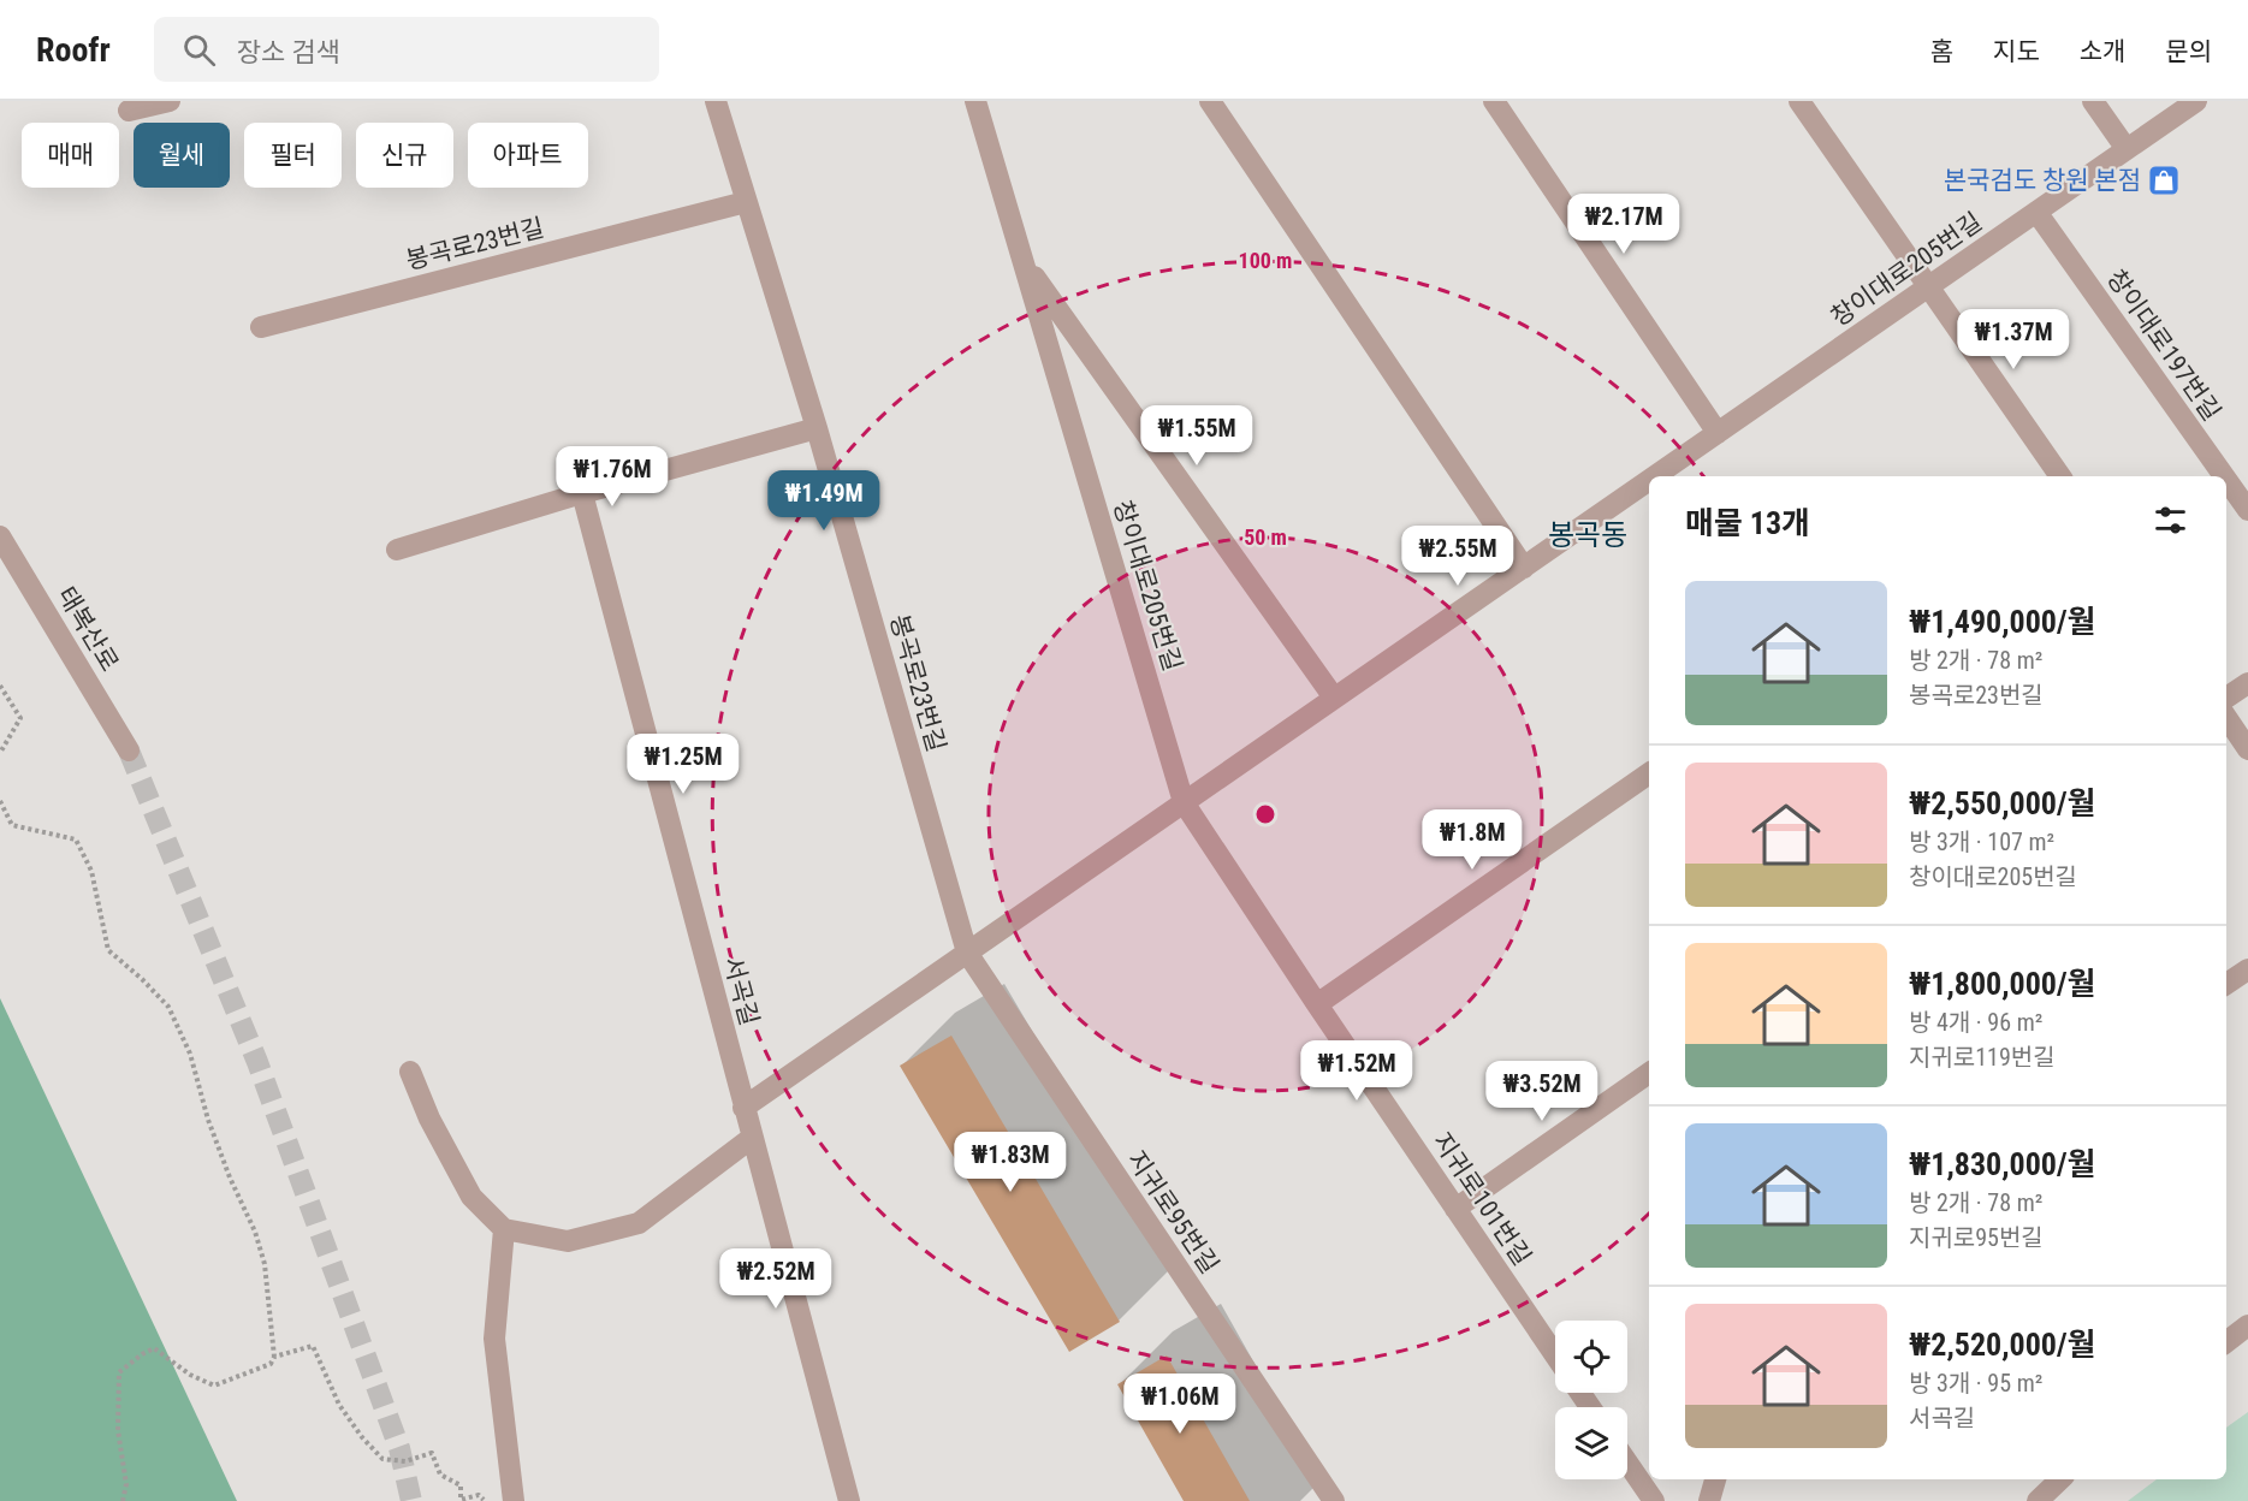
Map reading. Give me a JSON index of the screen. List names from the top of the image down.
{
  "streets": {
    "street": [
      "봉곡로23번길",
      "창이대로205번길",
      "창이대로197번길",
      "태복산로",
      "서곡길",
      "지귀로101번길",
      "지귀로95번길"
    ]
  },
  "crossings": [
    ["봉곡로23번길", "창이대로205번길"],
    ["봉곡로23번길", "지귀로95번길"],
    ["창이대로205번길", "창이대로197번길"],
    ["창이대로205번길", "서곡길"],
    ["창이대로205번길", "지귀로101번길"],
    ["창이대로205번길", "지귀로95번길"]
  ],
  "districts": ["봉곡동"],
  "places": {
    "shop": ["본국검도 창원 본점"]
  },
  "page": {
    "header": "Roofr",
    "search": "장소 검색",
    "nav": [
      "홈",
      "지도",
      "소개",
      "문의"
    ],
    "chip": [
      "매매",
      "월세",
      "필터",
      "신규",
      "아파트"
    ],
    "price": [
      "₩2.17M",
      "₩1.37M",
      "₩1.55M",
      "₩1.76M",
      "₩1.49M",
      "₩2.55M",
      "₩1.25M",
      "₩1.8M",
      "₩1.52M",
      "₩3.52M",
      "₩1.83M",
      "₩2.52M",
      "₩1.06M"
    ],
    "heading": "매물 13개",
    "list": [
      {
        "name": "₩1,490,000/월",
        "note": "방 2개 · 78 m² · 봉곡로23번길"
      },
      {
        "name": "₩2,550,000/월",
        "note": "방 3개 · 107 m² · 창이대로205번길"
      },
      {
        "name": "₩1,800,000/월",
        "note": "방 4개 · 96 m² · 지귀로119번길"
      },
      {
        "name": "₩1,830,000/월",
        "note": "방 2개 · 78 m² · 지귀로95번길"
      },
      {
        "name": "₩2,520,000/월",
        "note": "방 3개 · 95 m² · 서곡길"
      }
    ]
  },
  "rings": ["100 m", "50 m"]
}
